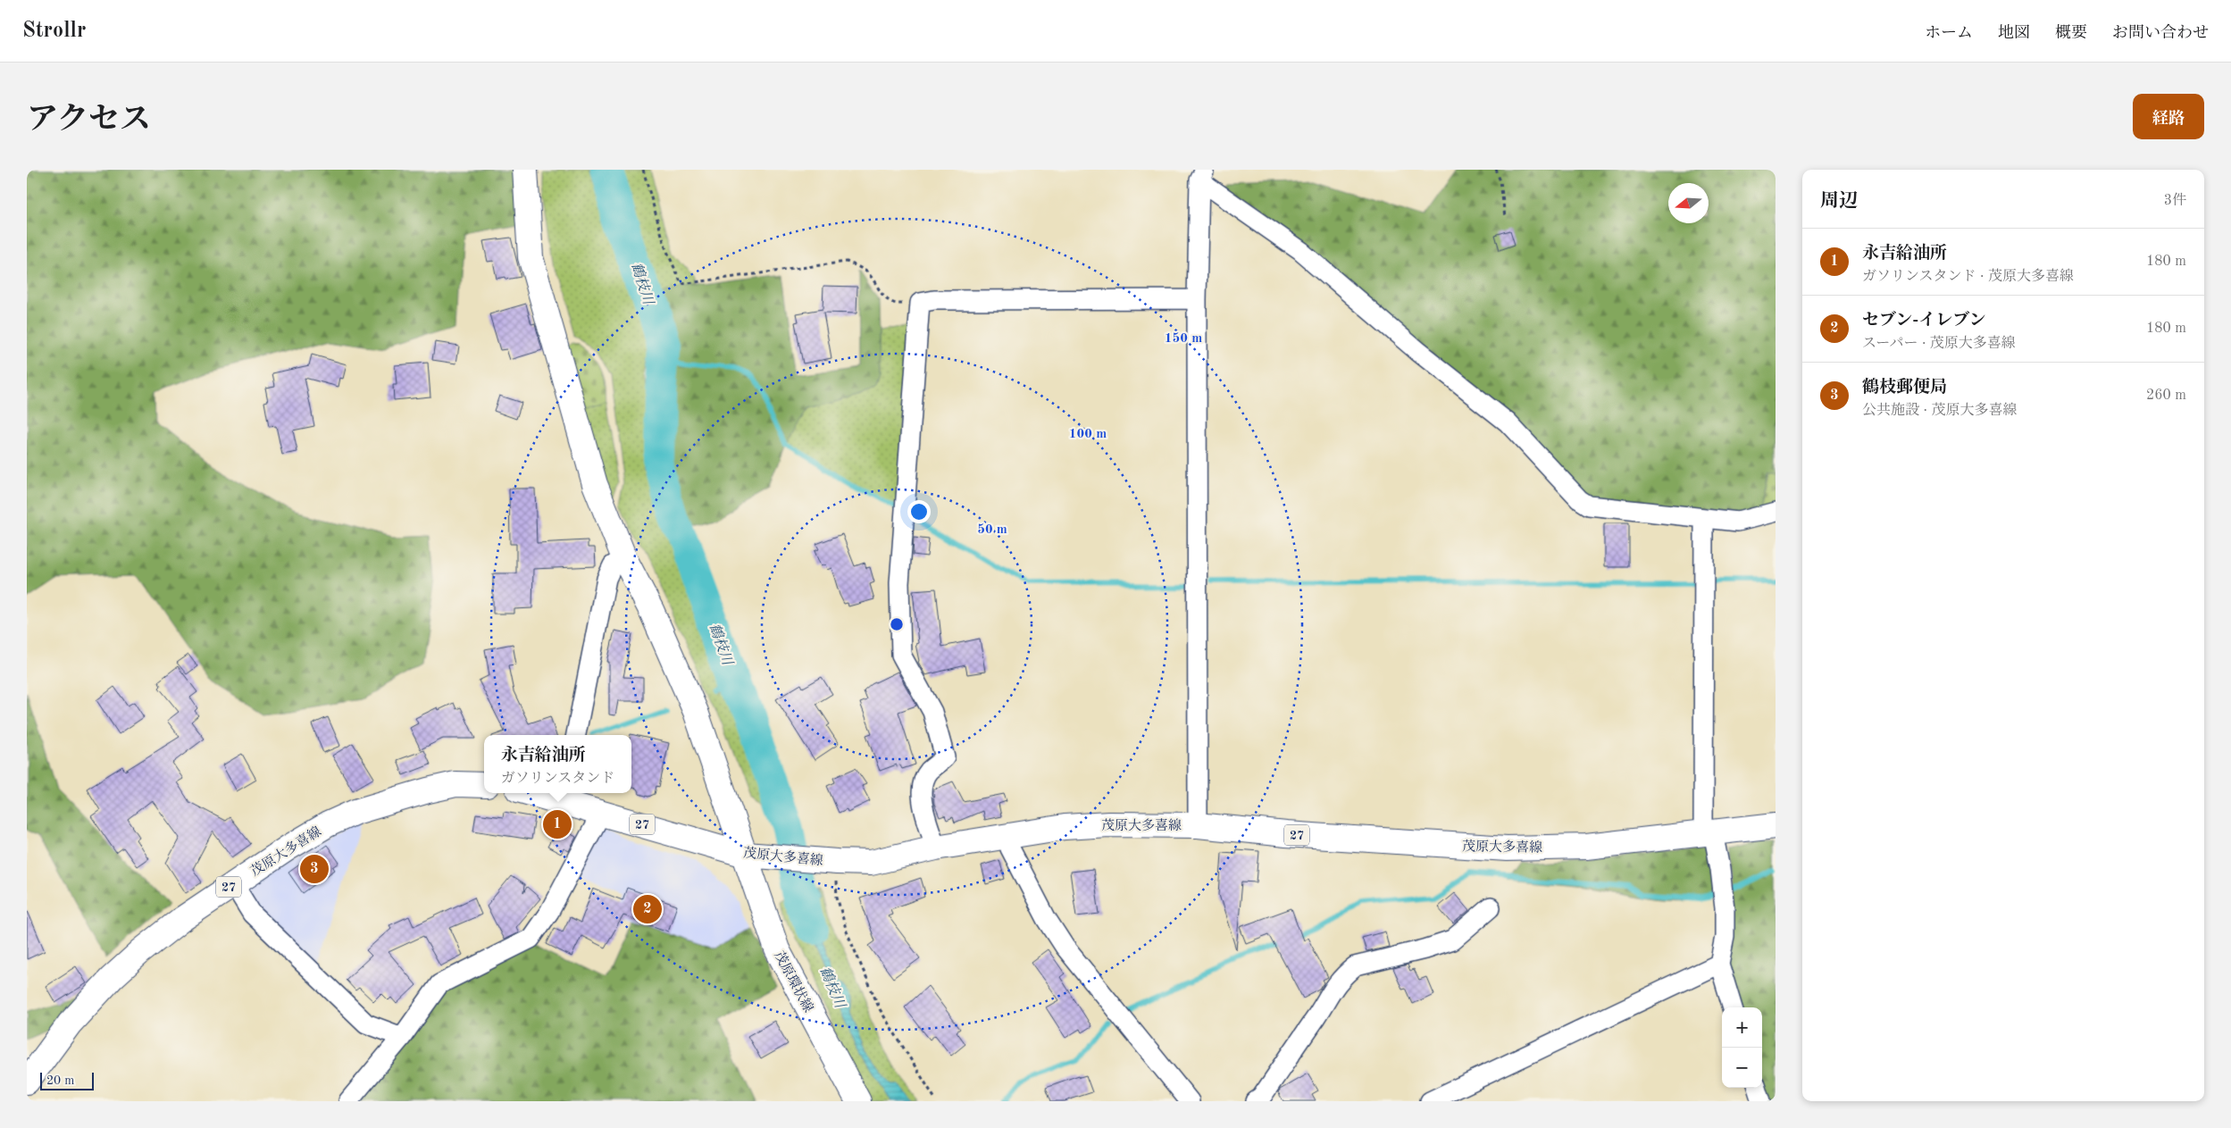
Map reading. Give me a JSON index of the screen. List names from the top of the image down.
{
  "streets": {
    "main road": ["27", "茂原大多喜線", "茂原環状線"]
  },
  "crossings": [
    ["茂原大多喜線", "茂原環状線"]
  ],
  "water": ["鶴枝川"],
  "scale_bar": "20 m",
  "north": "left",
  "page": {
    "header": "Strollr",
    "nav": [
      "ホーム",
      "地図",
      "概要",
      "お問い合わせ"
    ],
    "title": "アクセス",
    "buttons": "経路",
    "heading": ["周辺", "3件"],
    "list": [
      {
        "mark": "1",
        "name": "永吉給油所",
        "note": "ガソリンスタンド · 茂原大多喜線",
        "value": "180 m"
      },
      {
        "mark": "2",
        "name": "セブン-イレブン",
        "note": "スーパー · 茂原大多喜線",
        "value": "180 m"
      },
      {
        "mark": "3",
        "name": "鶴枝郵便局",
        "note": "公共施設 · 茂原大多喜線",
        "value": "260 m"
      }
    ],
    "popup": ["永吉給油所", "ガソリンスタンド"],
    "pins": ["1", "3", "2"],
    "map_buttons": ["+", "−"],
    "scale": "20 m"
  },
  "rings": ["150 m", "100 m", "50 m"]
}
